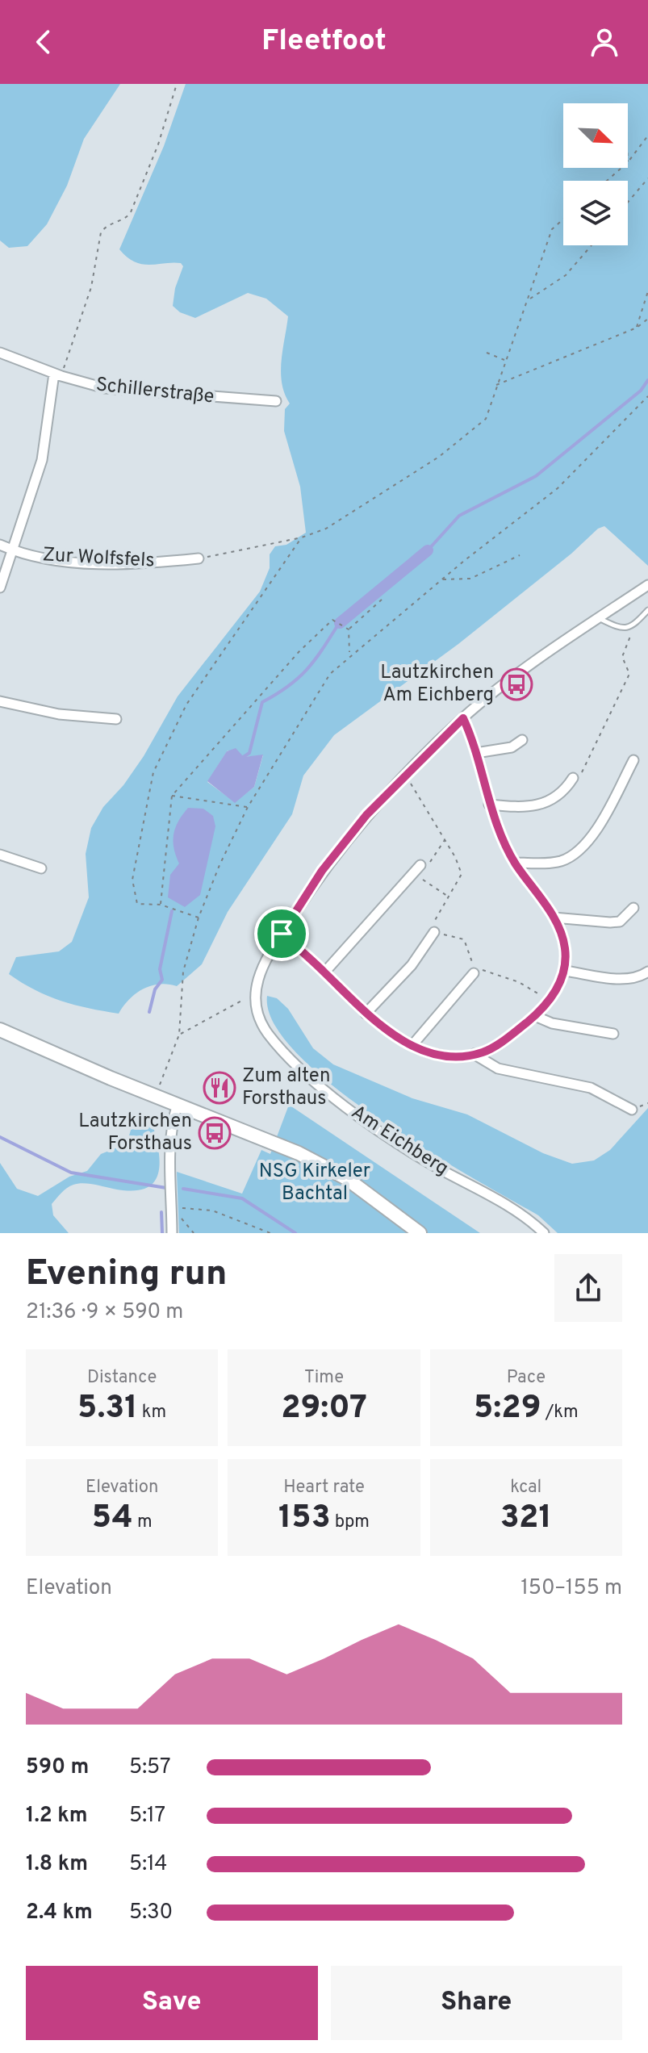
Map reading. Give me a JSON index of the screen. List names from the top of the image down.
{
  "streets": {
    "street": ["Schillerstraße", "Zur Wolfsfels", "Am Eichberg"]
  },
  "parks": ["NSG Kirkeler Bachtal"],
  "places": {
    "bus stop": ["Lautzkirchen Am Eichberg", "Lautzkirchen Forsthaus"],
    "restaurant": ["Zum alten Forsthaus"]
  },
  "north": "bottom right",
  "page": {
    "header": "Fleetfoot",
    "heading": ["Evening run", "21:36 · 9 × 590 m"],
    "stats": [
      ["Distance", "5.31 km"],
      ["Time", "29:07"],
      ["Pace", "5:29 /km"],
      ["Elevation", "54 m"],
      ["Heart rate", "153 bpm"],
      ["kcal", "321"]
    ],
    "chart": ["Elevation", "150–155 m"],
    "list": [
      {
        "name": "590 m",
        "note": "5:57"
      },
      {
        "name": "1.2 km",
        "note": "5:17"
      },
      {
        "name": "1.8 km",
        "note": "5:14"
      },
      {
        "name": "2.4 km",
        "note": "5:30"
      }
    ],
    "buttons": ["Save", "Share"]
  }
}
